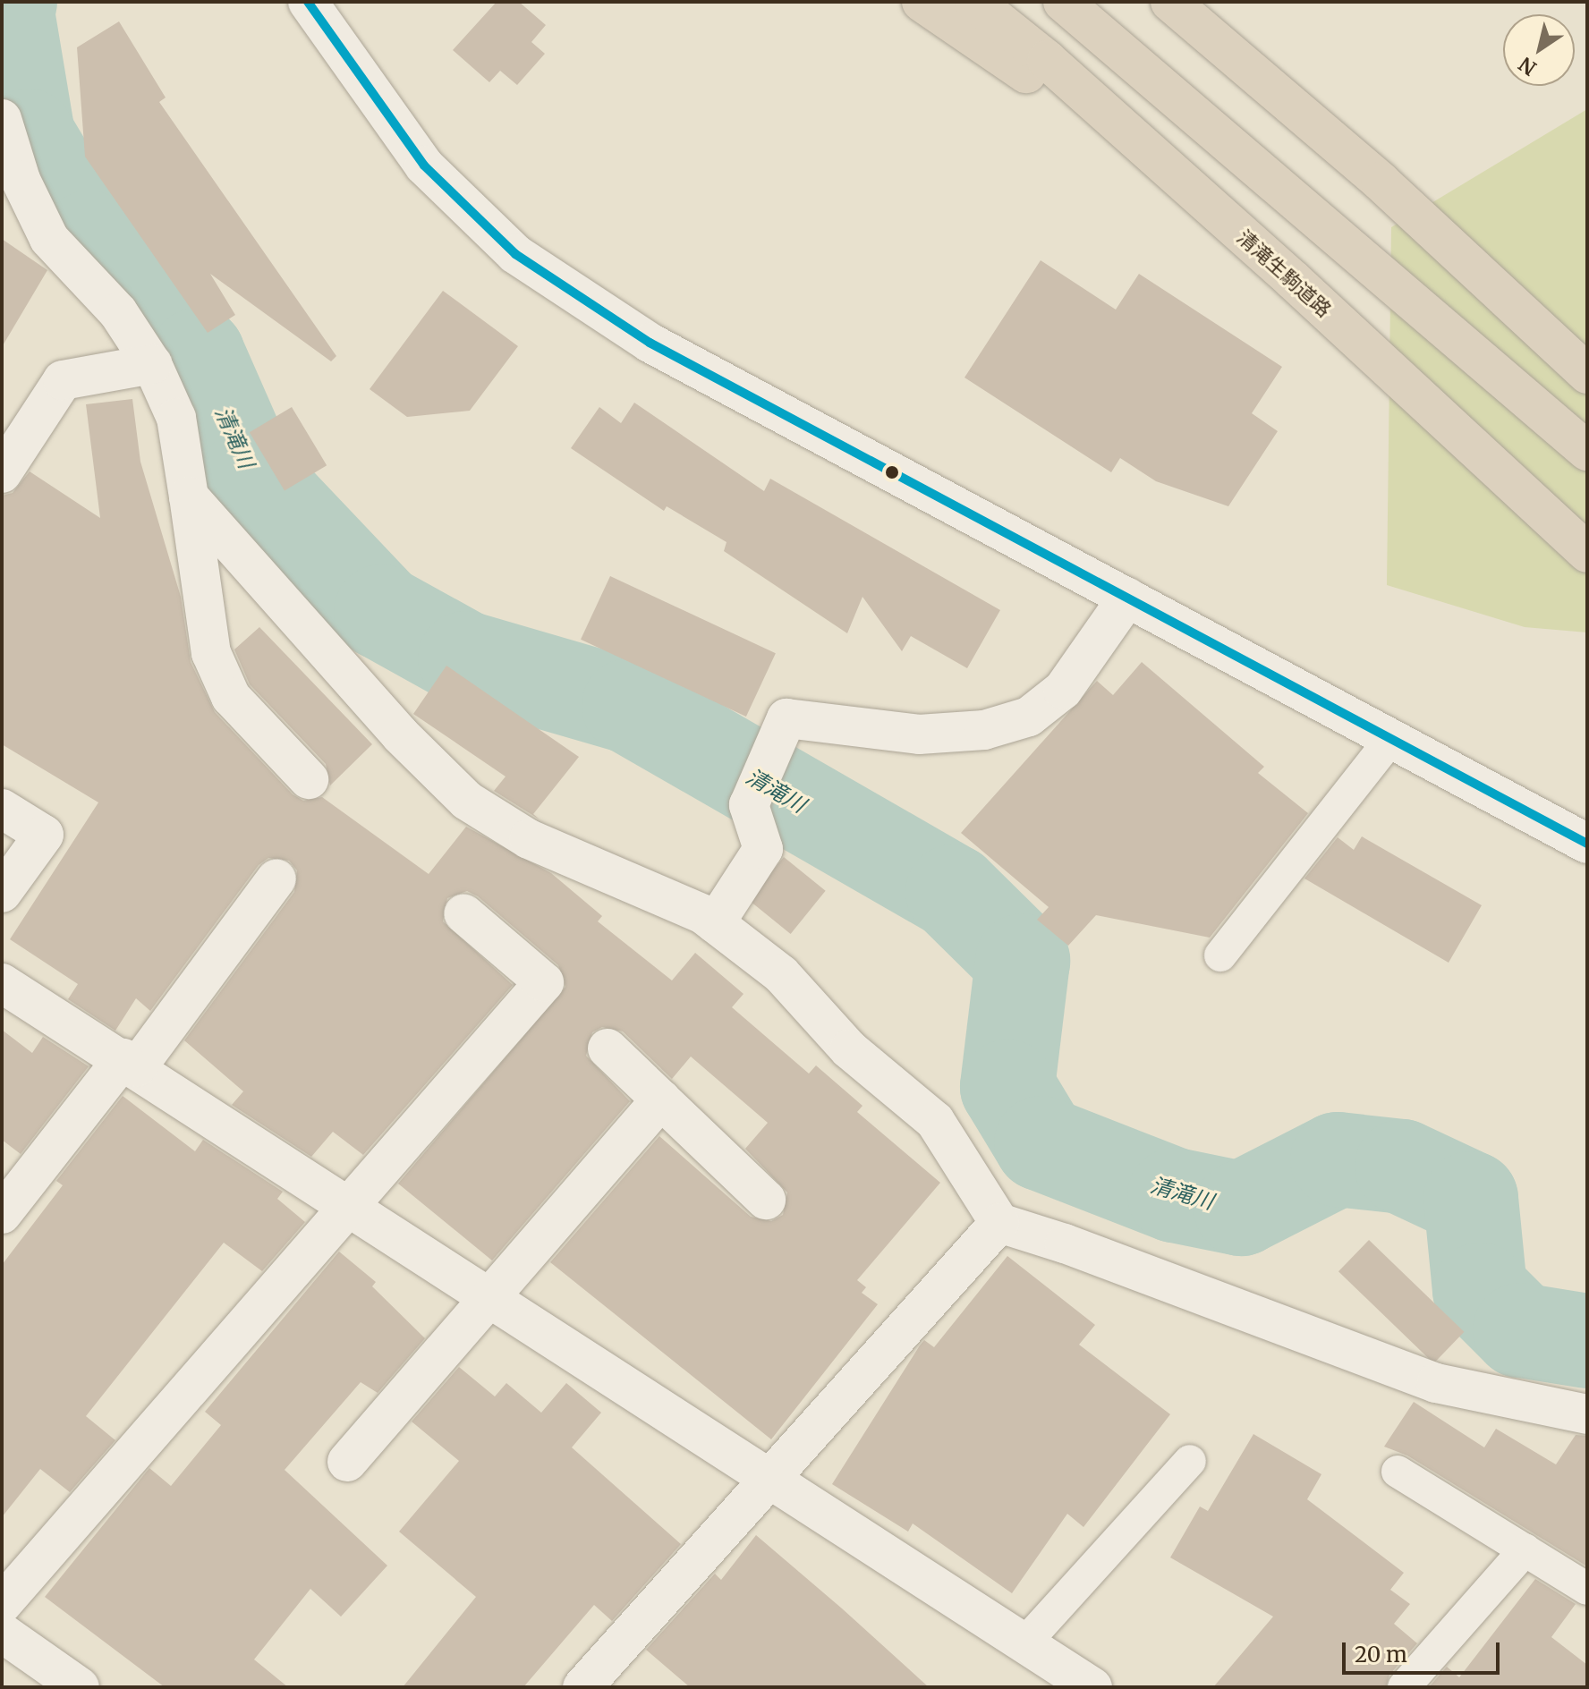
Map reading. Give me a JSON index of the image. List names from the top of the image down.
{
  "streets": {
    "highway": ["清滝生駒道路"]
  },
  "water": ["清滝川"],
  "scale_bar": "20 m",
  "north": "bottom left"
}
